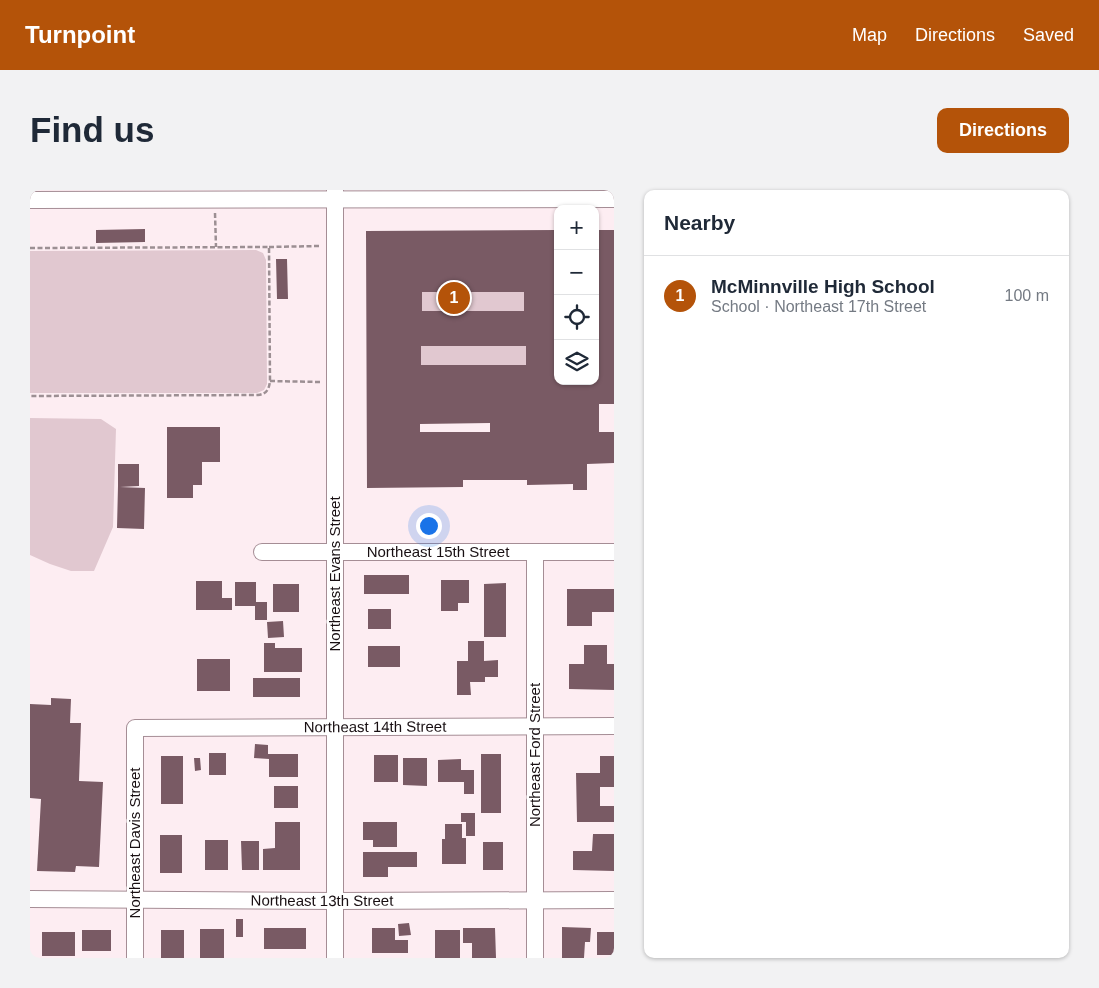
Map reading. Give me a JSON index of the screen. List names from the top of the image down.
{
  "streets": {
    "street": [
      "Northeast 15th Street",
      "Northeast Evans Street",
      "Northeast 14th Street",
      "Northeast Ford Street",
      "Northeast Davis Street",
      "Northeast 13th Street"
    ]
  },
  "crossings": [
    ["Northeast 15th Street", "Northeast Evans Street"],
    ["Northeast 15th Street", "Northeast Ford Street"],
    ["Northeast Evans Street", "Northeast 14th Street"],
    ["Northeast Evans Street", "Northeast 13th Street"],
    ["Northeast 14th Street", "Northeast Ford Street"],
    ["Northeast 14th Street", "Northeast Davis Street"],
    ["Northeast Ford Street", "Northeast 13th Street"],
    ["Northeast Davis Street", "Northeast 13th Street"]
  ],
  "page": {
    "header": "Turnpoint",
    "nav": ["Map", "Directions", "Saved"],
    "buttons": "Directions",
    "title": "Find us",
    "heading": "Nearby",
    "map_buttons": ["+", "−"],
    "list": [
      {
        "mark": "1",
        "name": "McMinnville High School",
        "note": "School · Northeast 17th Street",
        "value": "100 m"
      }
    ],
    "pins": "1"
  }
}
